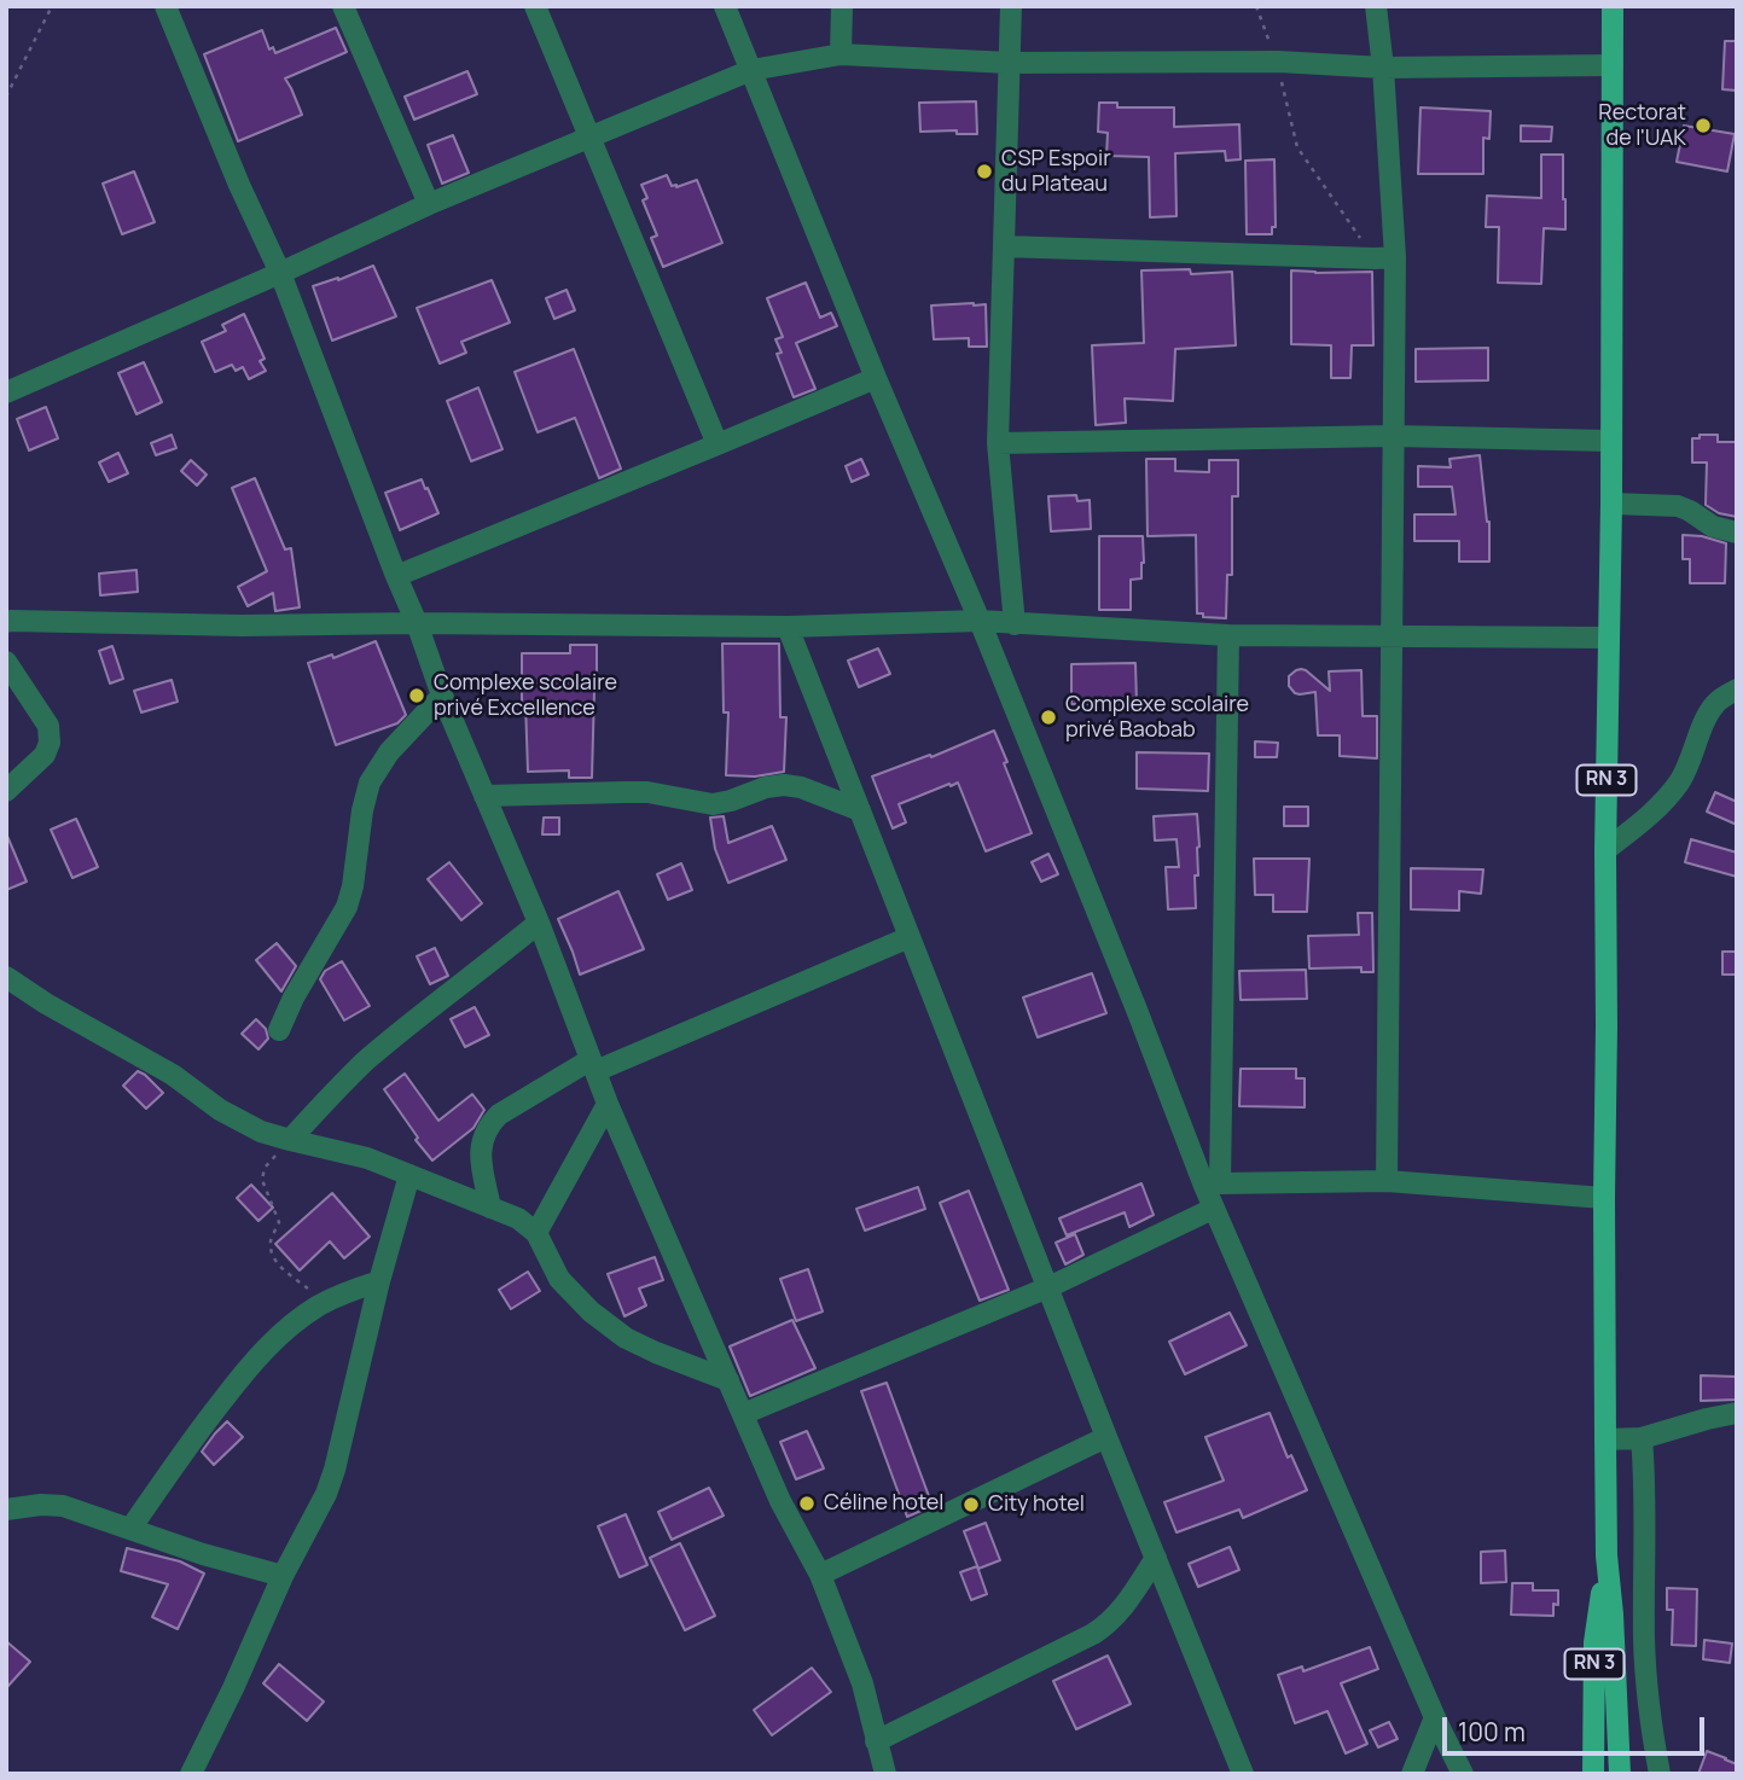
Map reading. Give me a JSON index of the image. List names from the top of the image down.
{
  "streets": {
    "main road": ["RN 3"]
  },
  "places": [
    "Rectorat de l'UAK",
    "CSP Espoir du Plateau",
    "Complexe scolaire privé Excellence",
    "Complexe scolaire privé Baobab",
    "Céline hotel",
    "City hotel"
  ],
  "scale_bar": "100 m"
}
